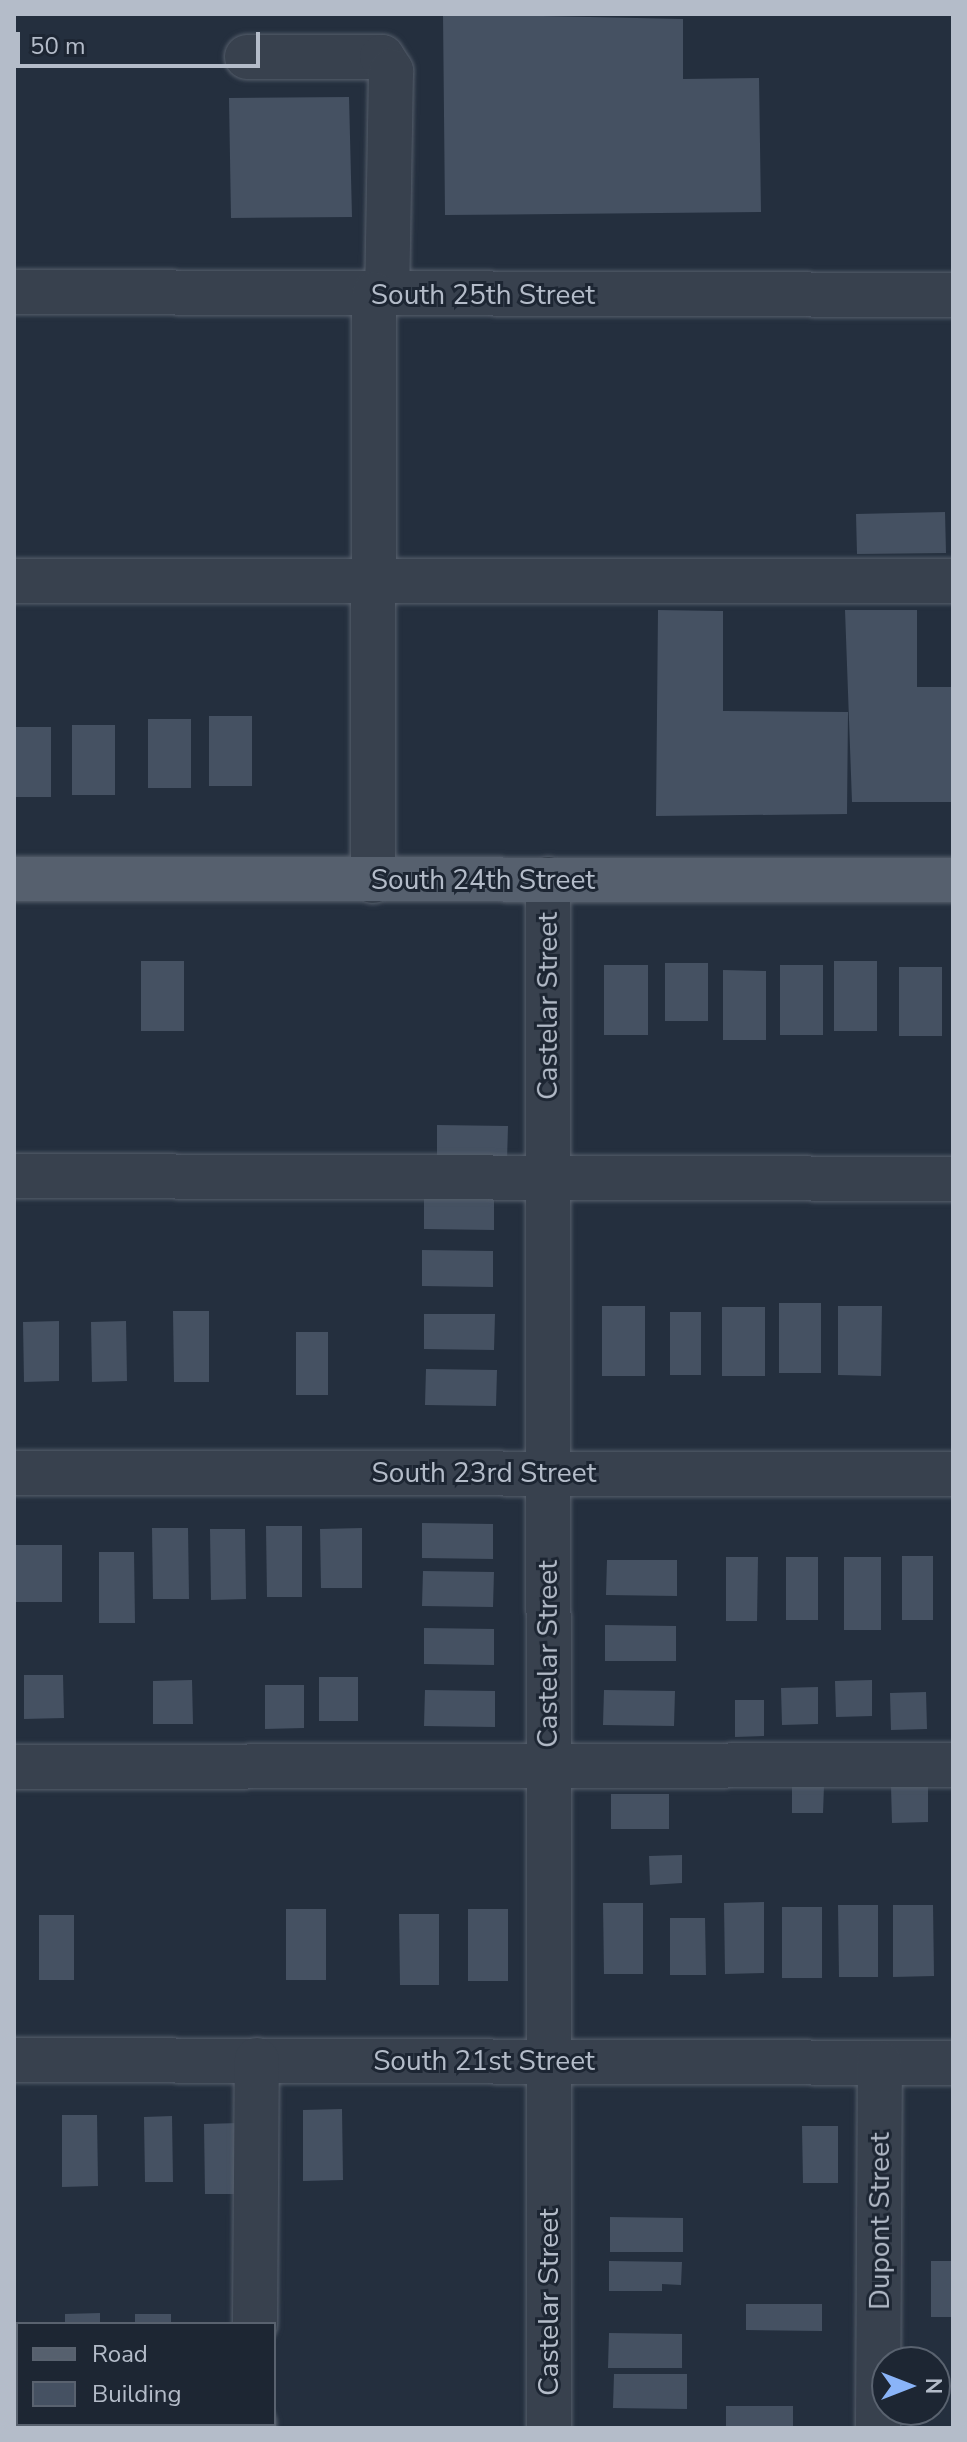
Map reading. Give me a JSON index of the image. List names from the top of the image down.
{
  "streets": {
    "main road": ["South 24th Street"],
    "street": [
      "South 25th Street",
      "Castelar Street",
      "South 23rd Street",
      "South 21st Street",
      "Dupont Street"
    ]
  },
  "crossings": [
    ["South 24th Street", "Castelar Street"],
    ["Castelar Street", "South 23rd Street"],
    ["Castelar Street", "South 21st Street"],
    ["South 21st Street", "Dupont Street"]
  ],
  "legend": ["Road", "Building"],
  "scale_bar": "50 m",
  "north": "right"
}
